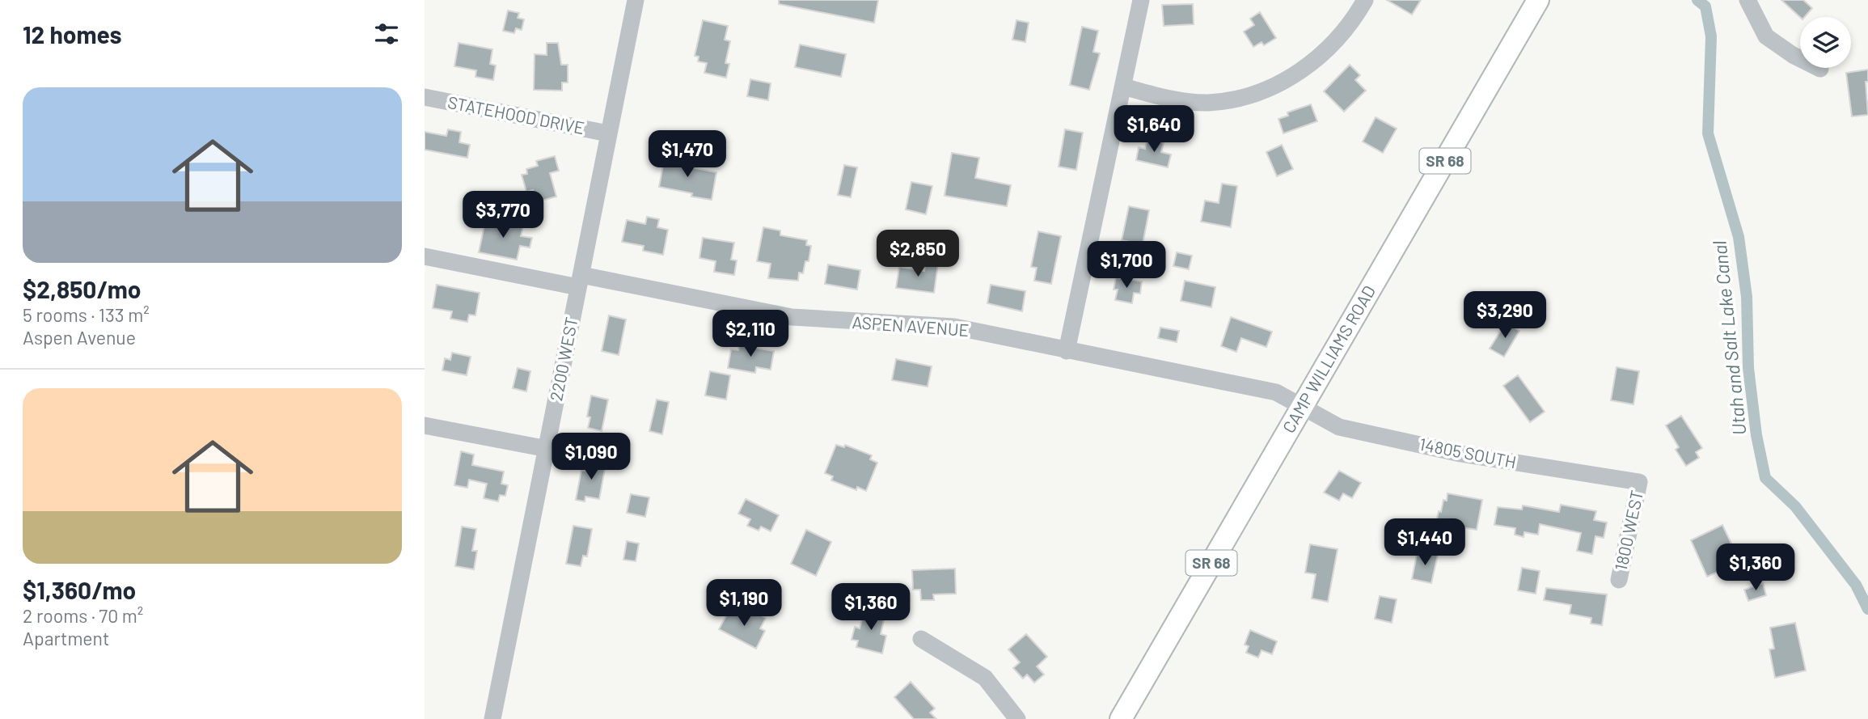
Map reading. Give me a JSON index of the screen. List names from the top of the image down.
{
  "streets": {
    "main road": ["SR 68", "CAMP WILLIAMS ROAD"],
    "street": [
      "STATEHOOD DRIVE",
      "ASPEN AVENUE",
      "2200 WEST",
      "14805 SOUTH",
      "1800 WEST"
    ]
  },
  "crossings": [
    ["STATEHOOD DRIVE", "2200 WEST"],
    ["ASPEN AVENUE", "2200 WEST"],
    ["ASPEN AVENUE", "CAMP WILLIAMS ROAD"],
    ["ASPEN AVENUE", "14805 SOUTH"],
    ["CAMP WILLIAMS ROAD", "14805 SOUTH"],
    ["14805 SOUTH", "1800 WEST"]
  ],
  "water": ["Utah and Salt Lake Canal"],
  "page": {
    "heading": "12 homes",
    "list": [
      {
        "name": "$2,850/mo",
        "note": "5 rooms · 133 m² · Aspen Avenue"
      },
      {
        "name": "$1,360/mo",
        "note": "2 rooms · 70 m² · Apartment"
      }
    ],
    "price": [
      "$1,640",
      "$1,470",
      "$3,770",
      "$2,850",
      "$1,700",
      "$3,290",
      "$2,110",
      "$1,090",
      "$1,440",
      "$1,360",
      "$1,190",
      "$1,360"
    ]
  }
}
